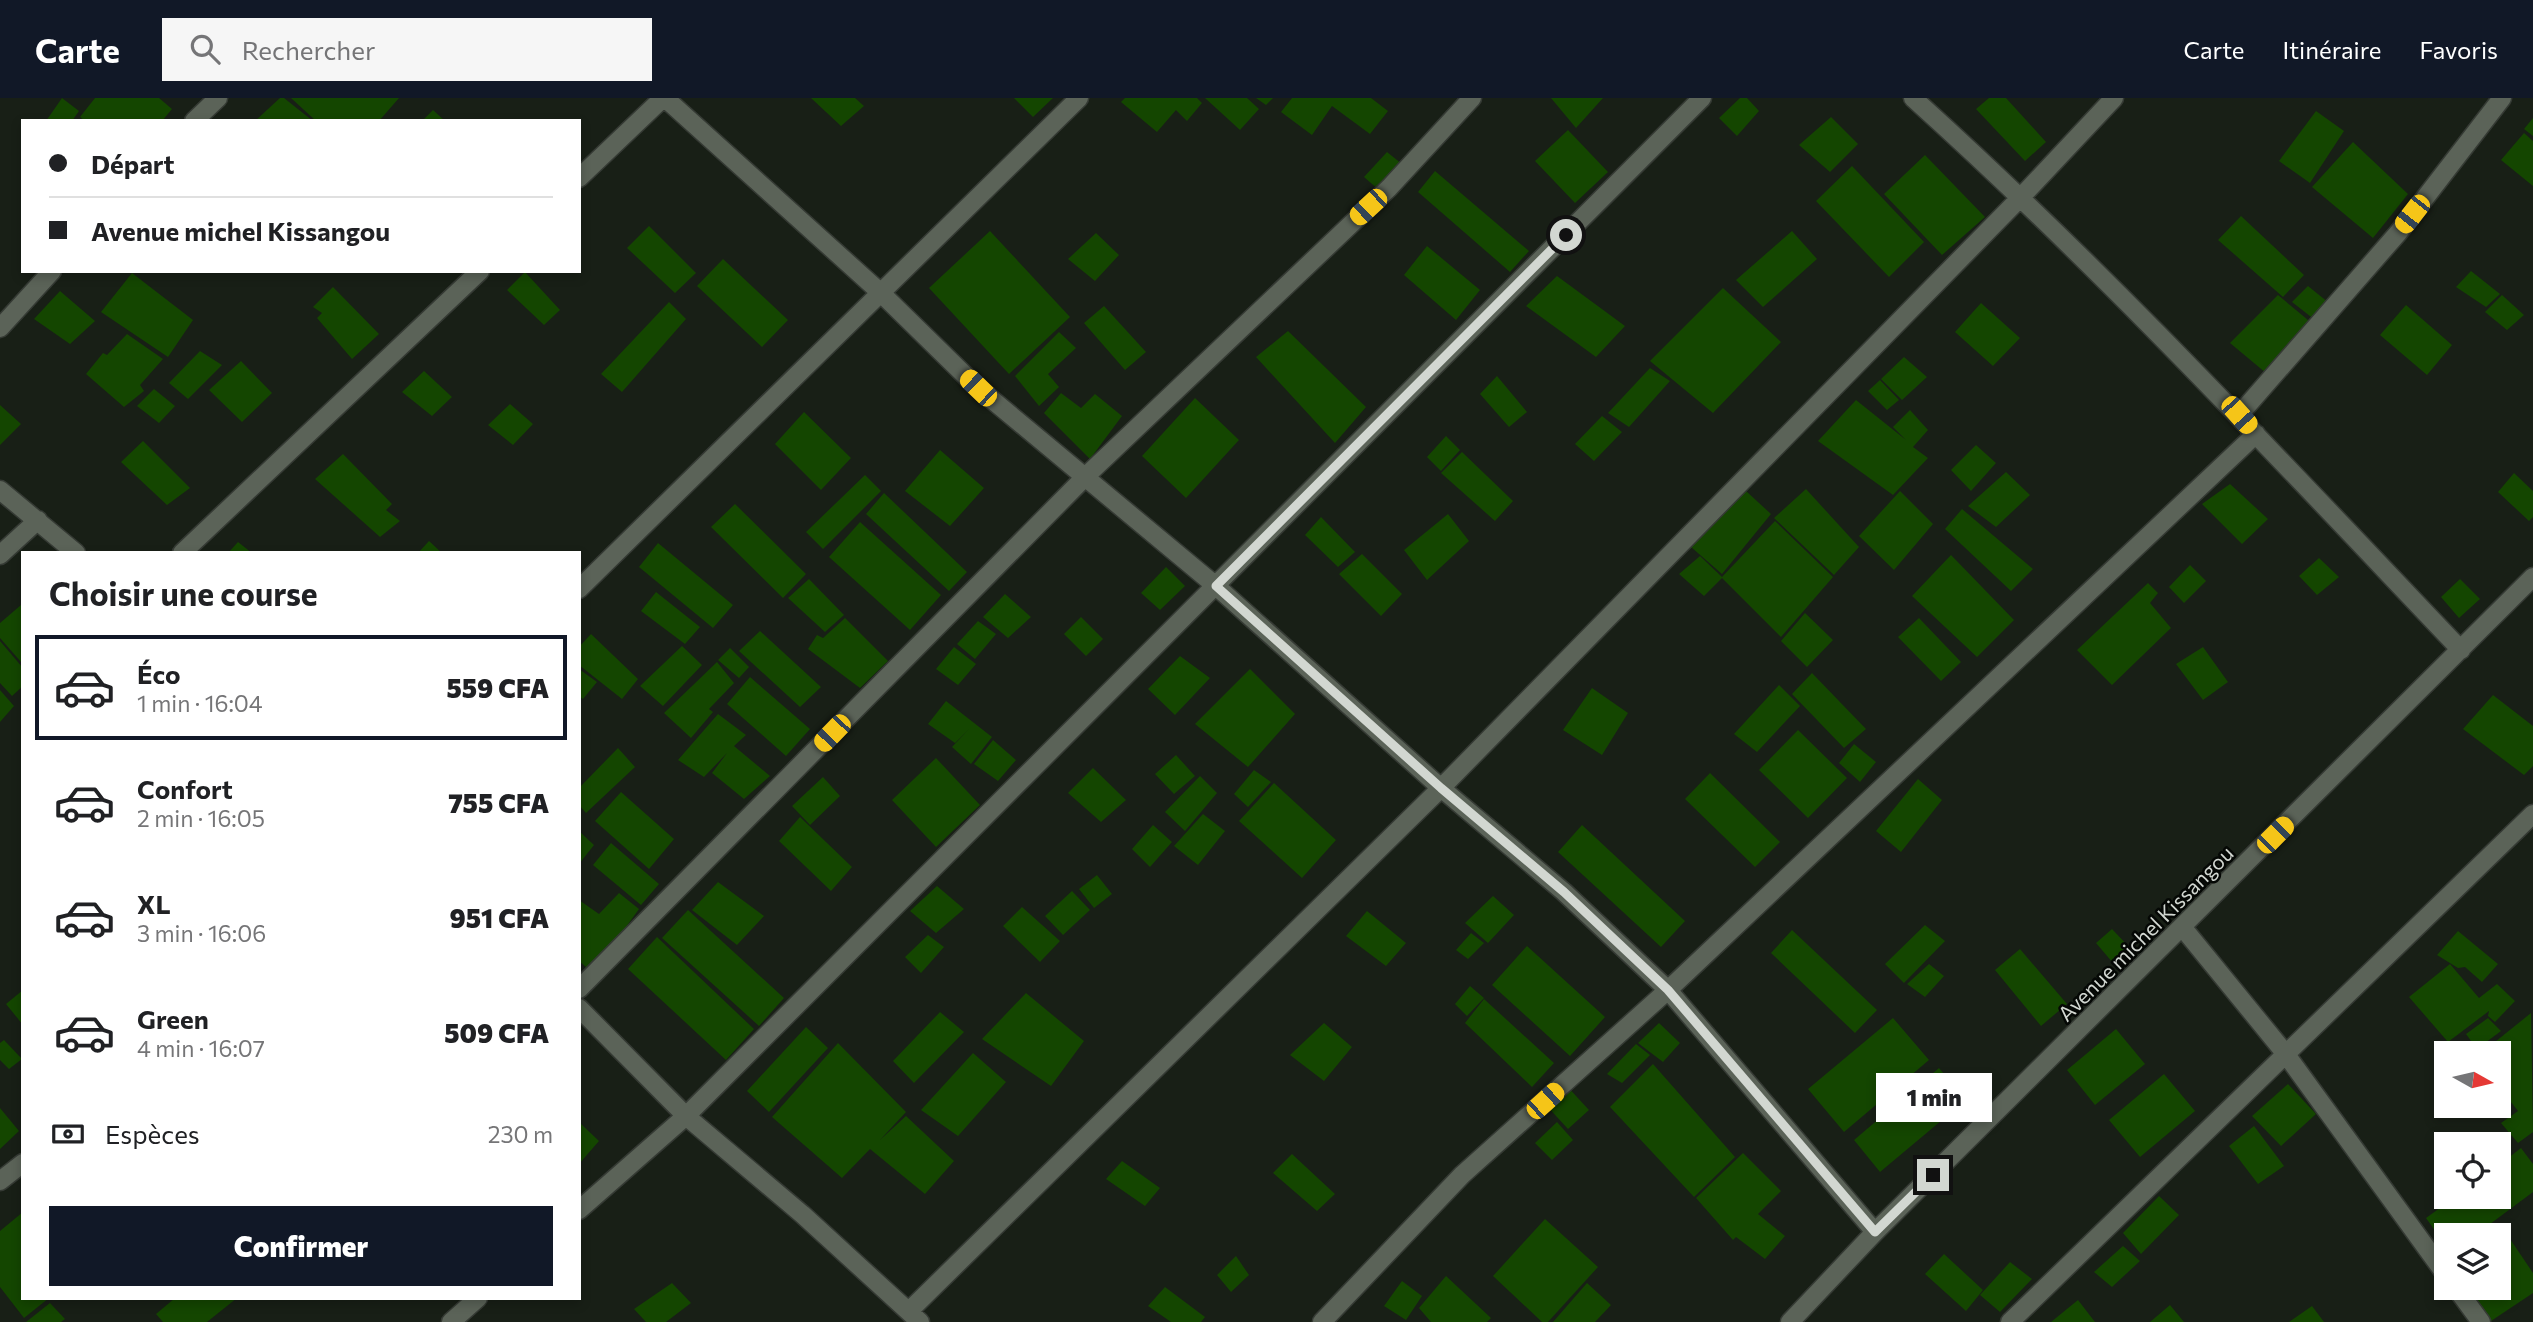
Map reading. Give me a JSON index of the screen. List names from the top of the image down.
{
  "streets": {
    "street": ["Avenue michel Kissangou"]
  },
  "north": "right",
  "page": {
    "header": "Carte",
    "search": "Rechercher",
    "nav": ["Carte", "Itinéraire", "Favoris"],
    "banner": ["Départ", "Avenue michel Kissangou"],
    "heading": "Choisir une course",
    "list": [
      {
        "name": "Éco",
        "note": "1 min · 16:04",
        "value": "559 CFA"
      },
      {
        "name": "Confort",
        "note": "2 min · 16:05",
        "value": "755 CFA"
      },
      {
        "name": "XL",
        "note": "3 min · 16:06",
        "value": "951 CFA"
      },
      {
        "name": "Green",
        "note": "4 min · 16:07",
        "value": "509 CFA"
      }
    ],
    "bubble": "1 min",
    "pay": ["Espèces", "230 m"],
    "buttons": "Confirmer"
  }
}
